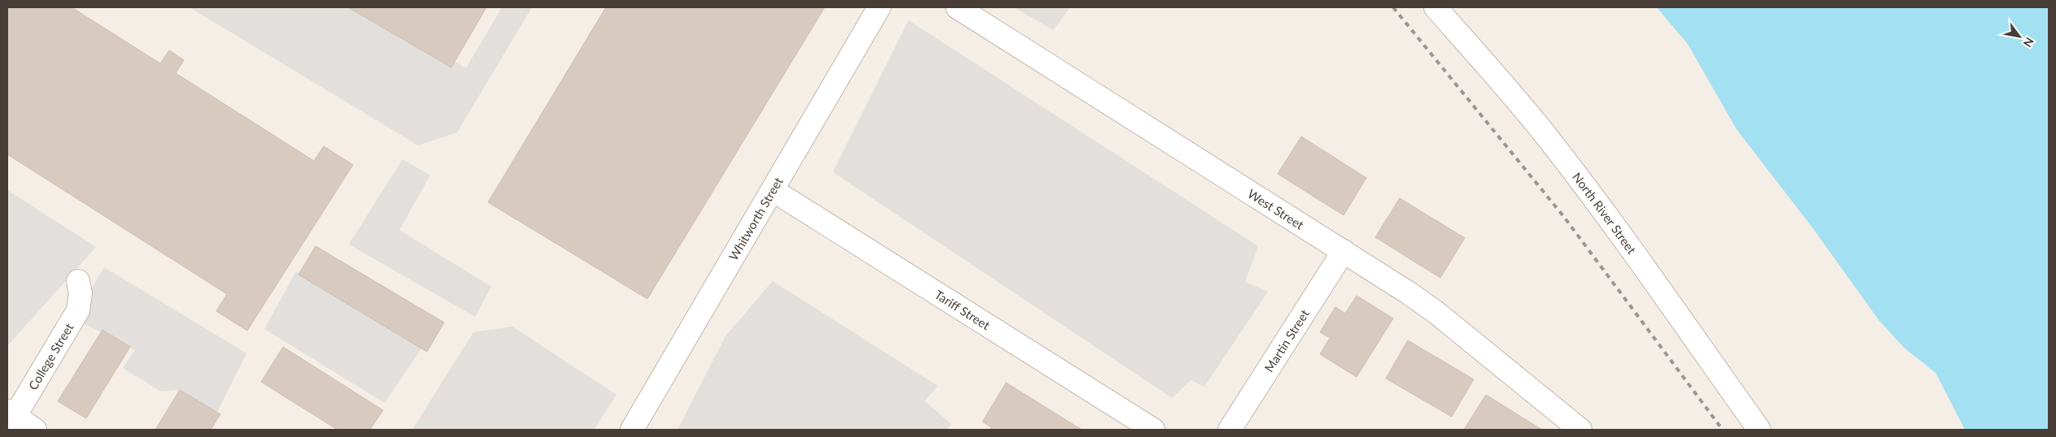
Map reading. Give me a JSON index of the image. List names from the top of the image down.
{
  "streets": {
    "street": [
      "West Street",
      "North River Street",
      "Whitworth Street",
      "Tariff Street",
      "Martin Street",
      "College Street"
    ]
  },
  "crossings": [
    ["West Street", "Martin Street"],
    ["Whitworth Street", "Tariff Street"]
  ],
  "north": "bottom right"
}
